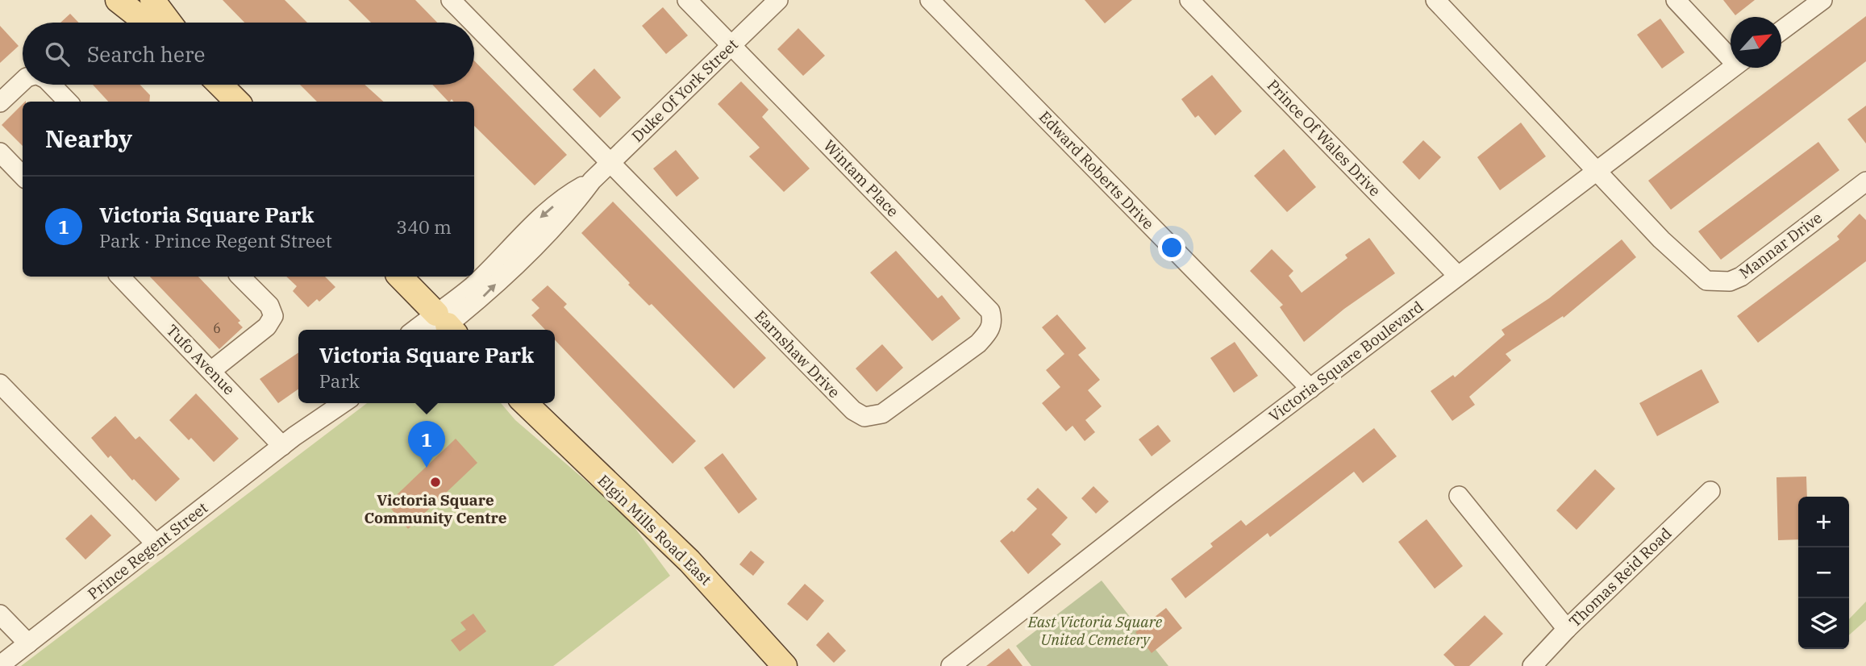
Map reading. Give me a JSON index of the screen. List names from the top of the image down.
{
  "streets": {
    "main road": ["Elgin Mills Road East"],
    "street": [
      "Duke Of York Street",
      "Prince Of Wales Drive",
      "Edward Roberts Drive",
      "Wintam Place",
      "Mannar Drive",
      "Earnshaw Drive",
      "Tufo Avenue",
      "Victoria Square Boulevard",
      "Prince Regent Street",
      "Thomas Reid Road"
    ]
  },
  "crossings": [
    ["Duke Of York Street", "Wintam Place"],
    ["Duke Of York Street", "Earnshaw Drive"],
    ["Prince Of Wales Drive", "Victoria Square Boulevard"],
    ["Edward Roberts Drive", "Victoria Square Boulevard"],
    ["Wintam Place", "Earnshaw Drive"],
    ["Mannar Drive", "Victoria Square Boulevard"],
    ["Tufo Avenue", "Prince Regent Street"]
  ],
  "parks": ["East Victoria Square United Cemetery"],
  "places": ["Victoria Square Community Centre"],
  "house_numbers": ["6"],
  "north": "top right",
  "page": {
    "search": "Search here",
    "heading": "Nearby",
    "list": [
      {
        "mark": "1",
        "name": "Victoria Square Park",
        "note": "Park · Prince Regent Street",
        "value": "340 m"
      }
    ],
    "popup": ["Victoria Square Park", "Park"],
    "pins": "1",
    "map_buttons": ["+", "−"]
  }
}
